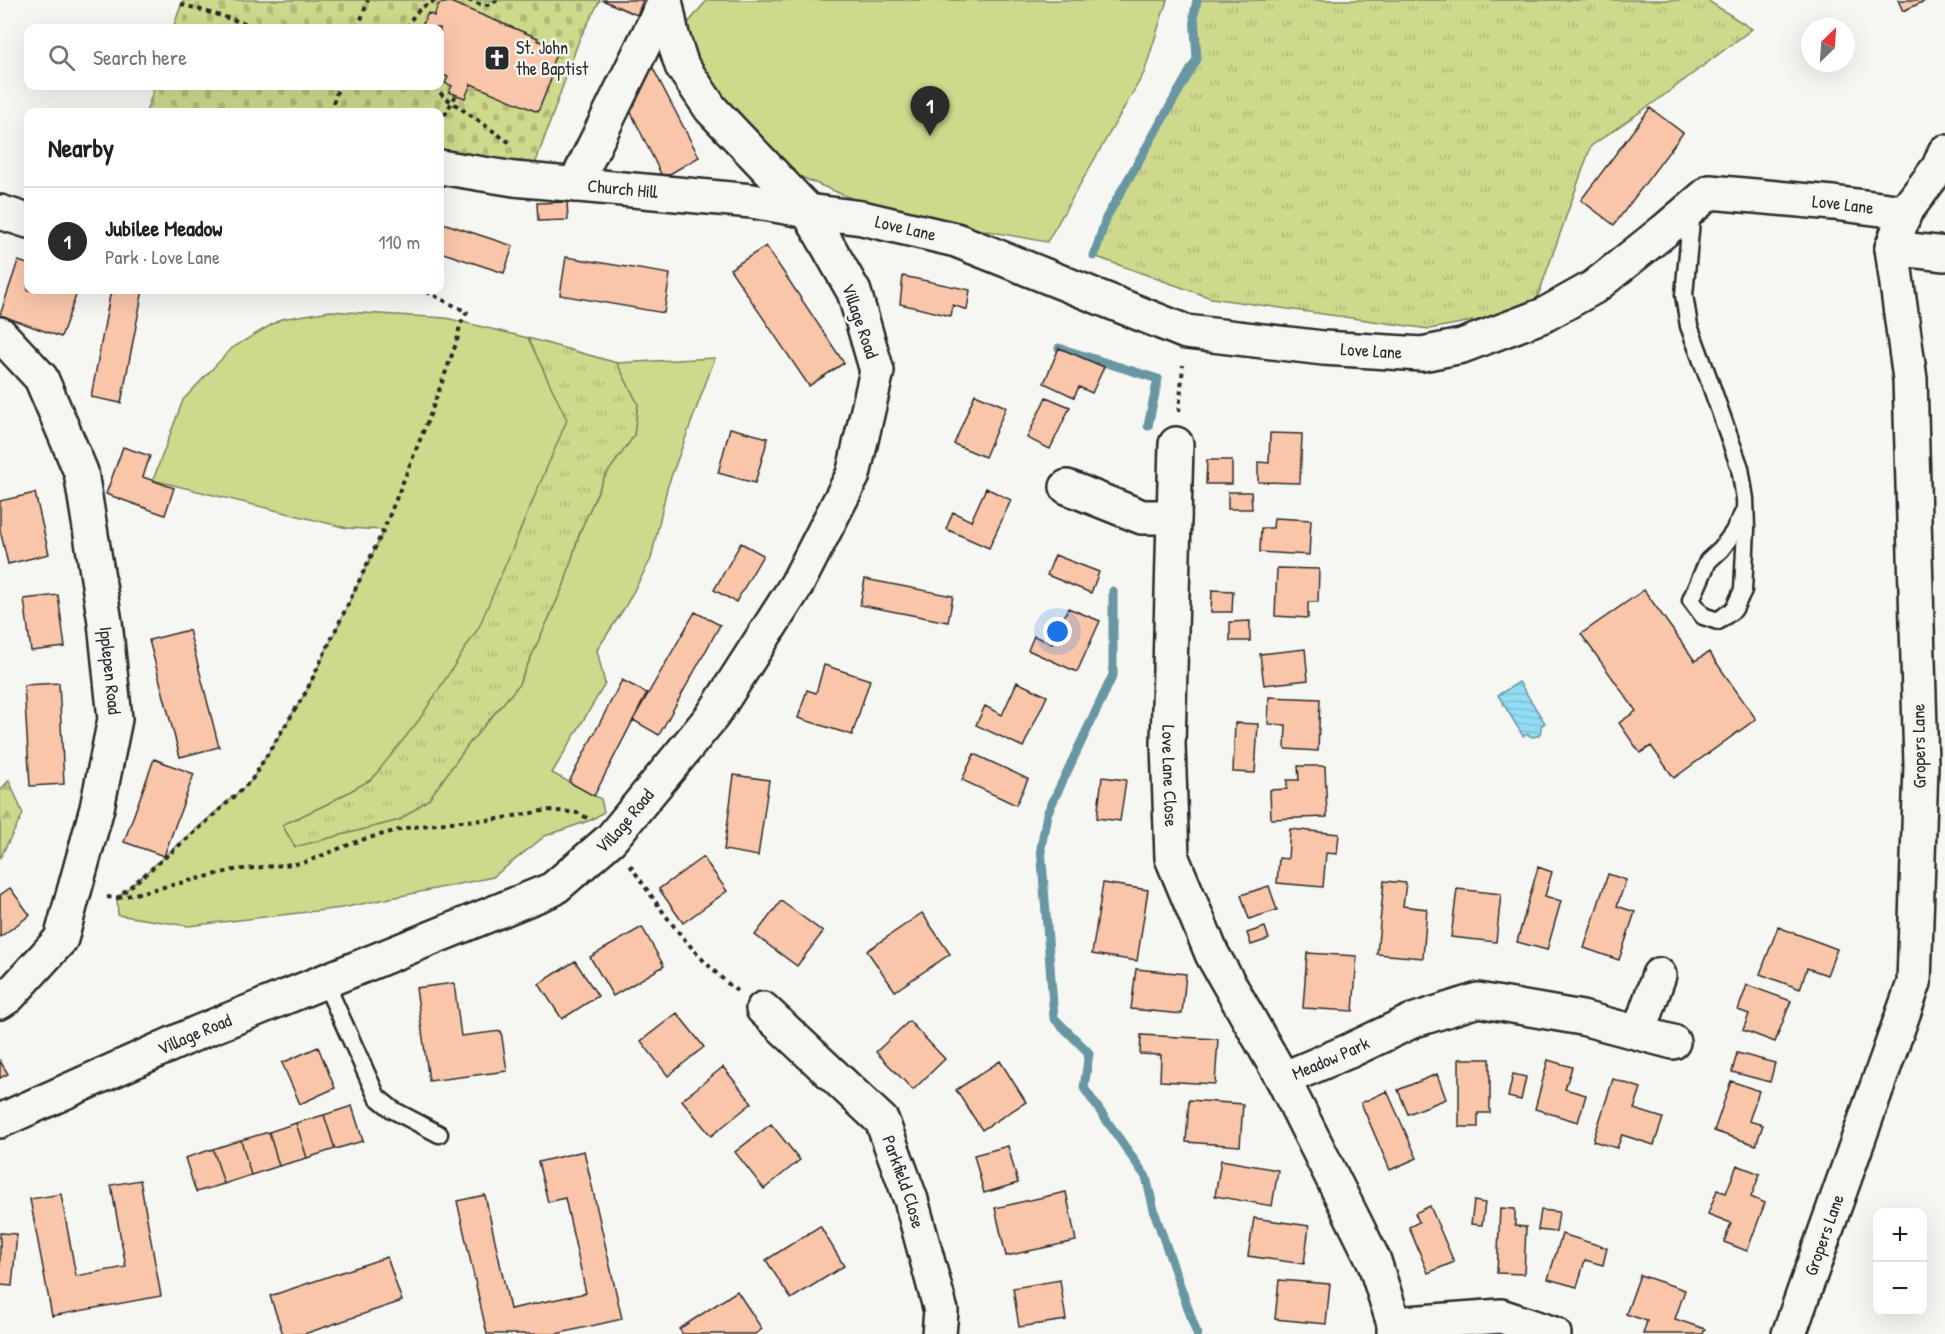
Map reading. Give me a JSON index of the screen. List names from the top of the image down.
{
  "streets": {
    "street": [
      "Church Hill",
      "Love Lane",
      "Village Road",
      "Ipplepen Road",
      "Gropers Lane",
      "Love Lane Close",
      "Meadow Park",
      "Parkfield Close"
    ]
  },
  "crossings": [
    ["Church Hill", "Love Lane"],
    ["Church Hill", "Village Road"],
    ["Love Lane", "Village Road"],
    ["Love Lane", "Gropers Lane"],
    ["Love Lane Close", "Meadow Park"]
  ],
  "places": {
    "church": ["St. John the Baptist"]
  },
  "north": "top right",
  "page": {
    "search": "Search here",
    "pins": "1",
    "heading": "Nearby",
    "list": [
      {
        "mark": "1",
        "name": "Jubilee Meadow",
        "note": "Park · Love Lane",
        "value": "110 m"
      }
    ],
    "map_buttons": ["+", "−"]
  }
}
